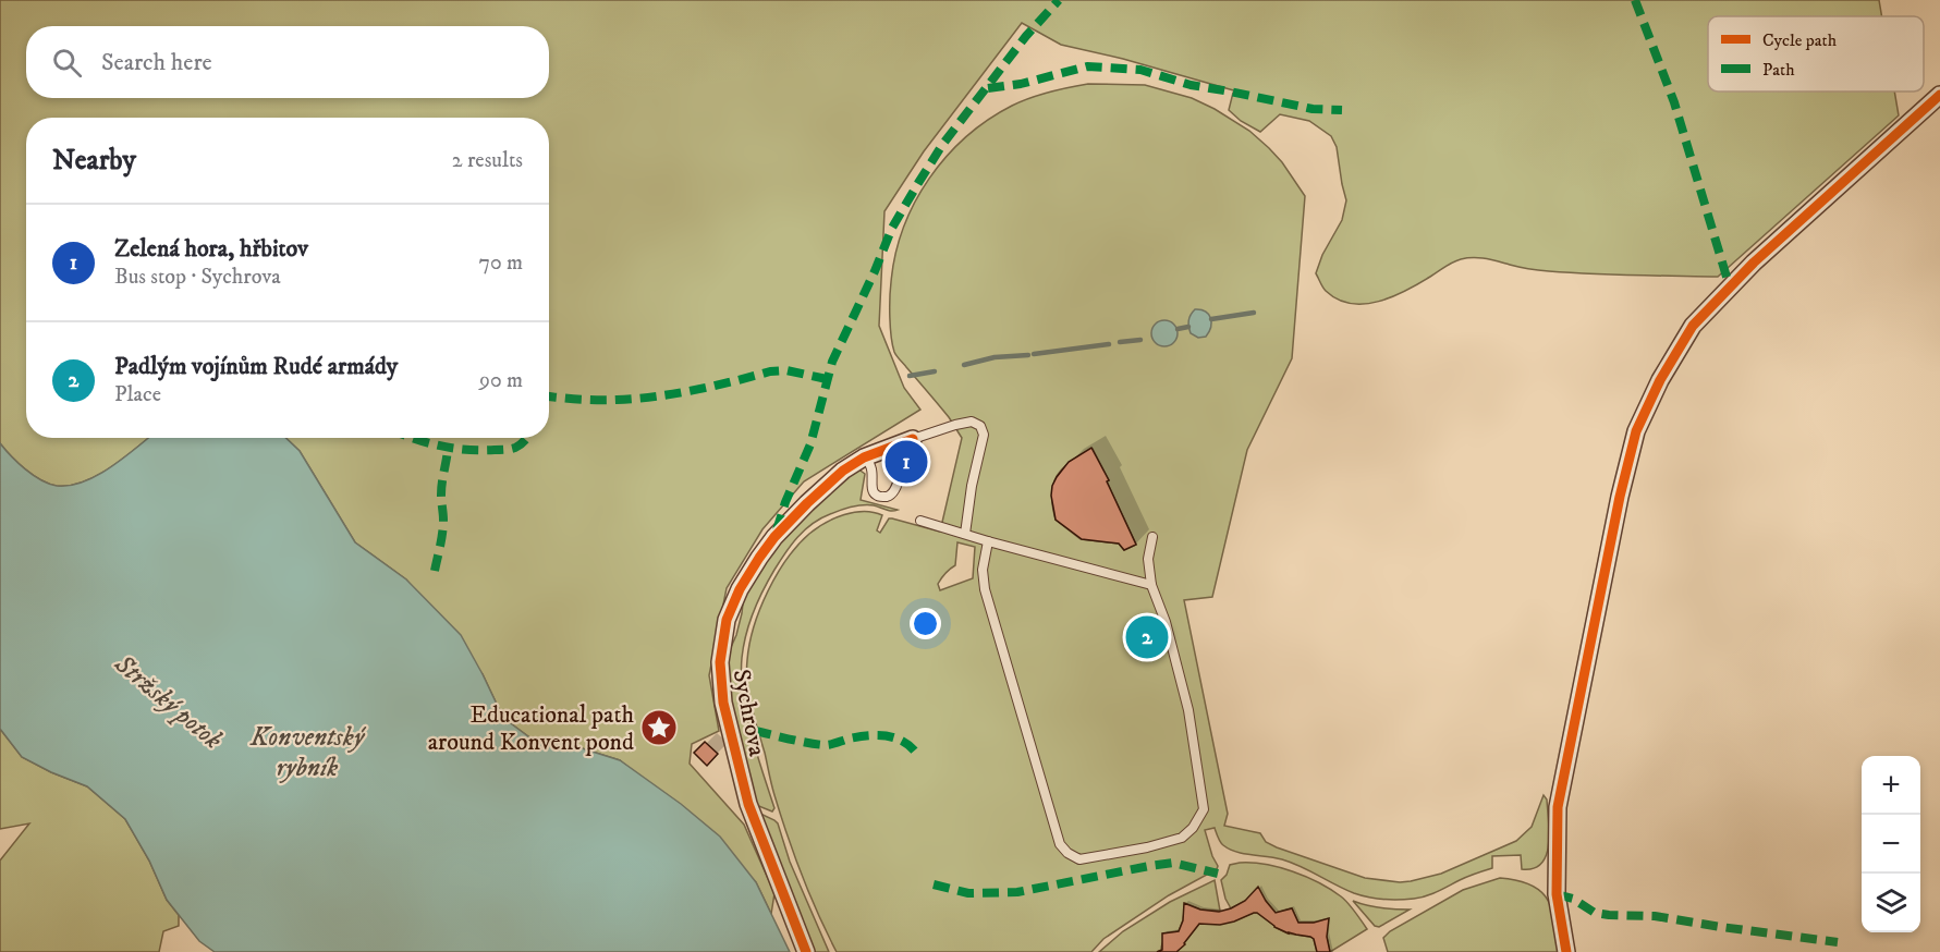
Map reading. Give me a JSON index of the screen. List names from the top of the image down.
{
  "streets": {
    "street": ["Sychrova"]
  },
  "water": ["Stržský potok", "Konventský rybník"],
  "places": {
    "place": ["Educational path around Konvent pond"]
  },
  "legend": ["Cycle path", "Path"],
  "page": {
    "search": "Search here",
    "heading": ["Nearby", "2 results"],
    "list": [
      {
        "mark": "1",
        "name": "Zelená hora, hřbitov",
        "note": "Bus stop · Sychrova",
        "value": "70 m"
      },
      {
        "mark": "2",
        "name": "Padlým vojínům Rudé armády",
        "note": "Place",
        "value": "90 m"
      }
    ],
    "pins": ["1", "2"],
    "map_buttons": ["+", "−"]
  }
}
